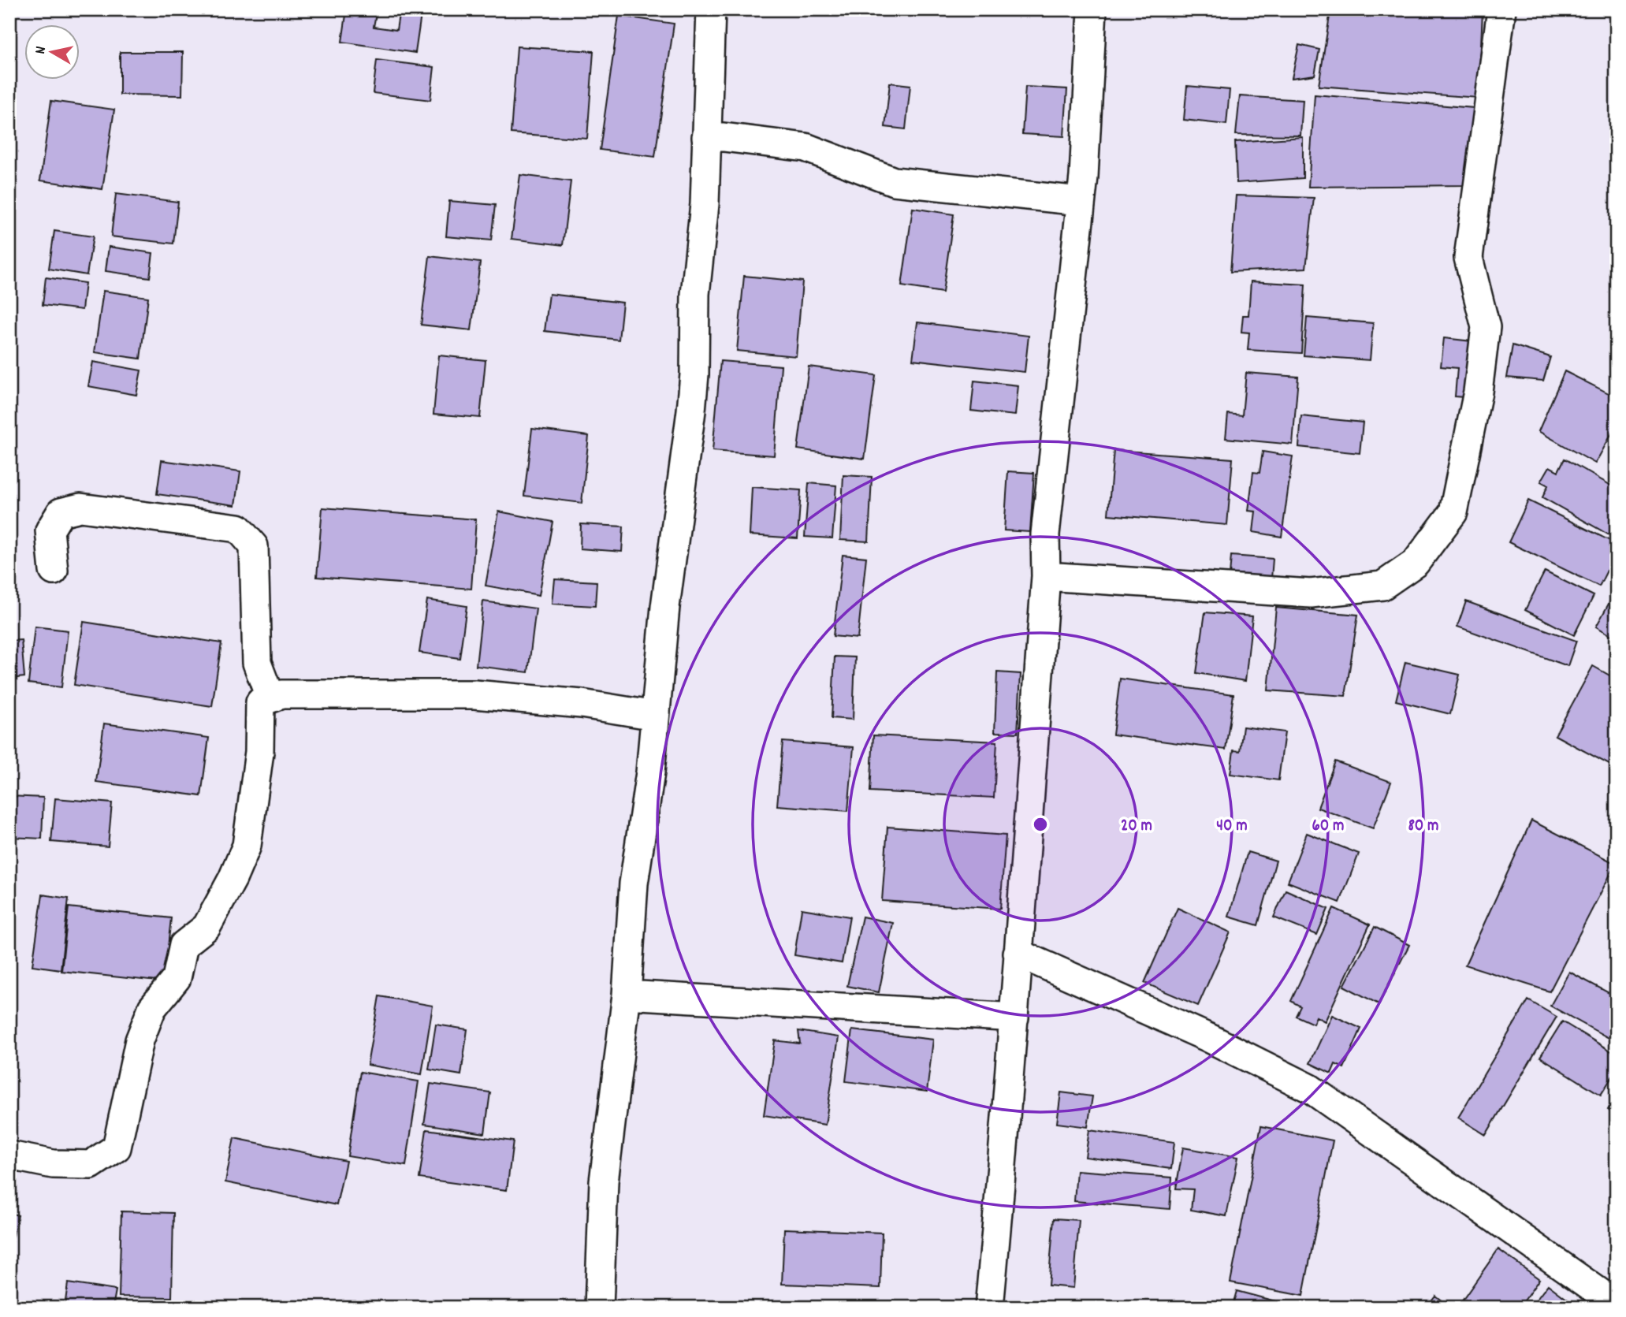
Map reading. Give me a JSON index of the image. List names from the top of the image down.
{
  "north": "left",
  "rings": [
    "20 m",
    "40 m",
    "60 m",
    "80 m"
  ]
}
